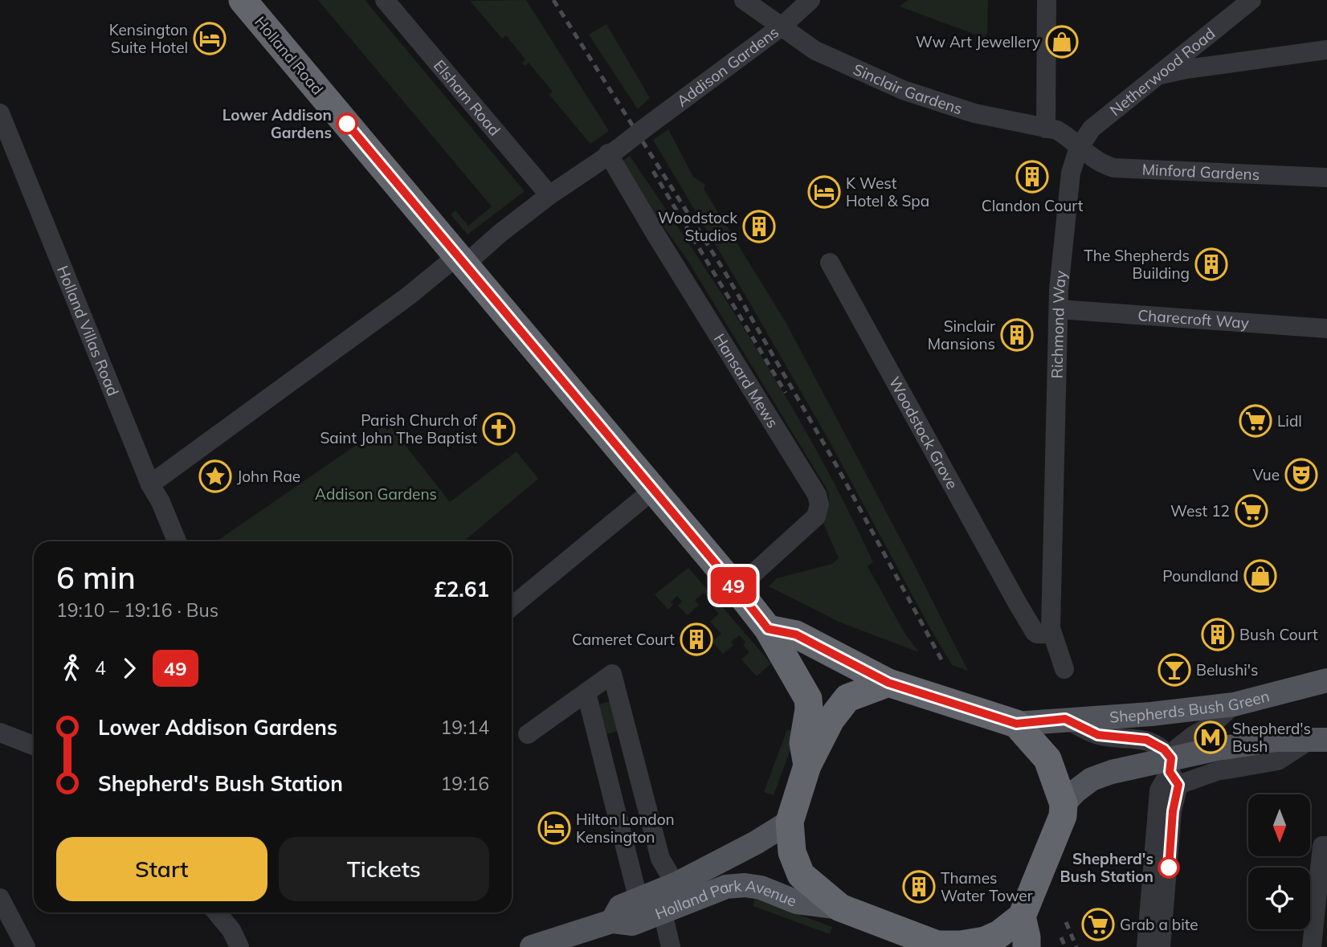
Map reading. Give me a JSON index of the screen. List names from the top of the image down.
{
  "streets": {
    "highway": ["Holland Road"],
    "main road": ["Shepherds Bush Green", "Holland Park Avenue"],
    "street": [
      "Addison Gardens",
      "Netherwood Road",
      "Sinclair Gardens",
      "Elsham Road",
      "Minford Gardens",
      "Charecroft Way",
      "Richmond Way",
      "Holland Villas Road",
      "Hansard Mews",
      "Woodstock Grove"
    ]
  },
  "crossings": [
    ["Holland Road", "Hansard Mews"],
    ["Addison Gardens", "Sinclair Gardens"],
    ["Addison Gardens", "Hansard Mews"],
    ["Netherwood Road", "Minford Gardens"],
    ["Netherwood Road", "Richmond Way"],
    ["Minford Gardens", "Richmond Way"],
    ["Charecroft Way", "Richmond Way"],
    ["Richmond Way", "Woodstock Grove"]
  ],
  "parks": ["Addison Gardens"],
  "places": {
    "hotel": ["Kensington Suite Hotel", "K West Hotel & Spa", "Hilton London Kensington"],
    "shop": ["Ww Art Jewellery", "Poundland"],
    "other": ["Lower Addison Gardens", "Shepherd's Bush Station"],
    "building": [
      "Clandon Court",
      "Woodstock Studios",
      "The Shepherds Building",
      "Sinclair Mansions",
      "Bush Court",
      "Cameret Court",
      "Thames Water Tower"
    ],
    "supermarket": ["Lidl", "West 12", "Grab a bite"],
    "church": ["Parish Church of Saint John The Baptist"],
    "theatre": ["Vue"],
    "place": ["John Rae"],
    "bar": ["Belushi's"],
    "metro station": ["Shepherd's Bush"]
  },
  "lines": ["bus line 49"],
  "north": "bottom",
  "page": {
    "on_map": "49",
    "heading": ["6 min", "19:10 – 19:16 · Bus", "£2.61"],
    "legs": ["4", "49"],
    "list": [
      {
        "name": "Lower Addison Gardens",
        "value": "19:14"
      },
      {
        "name": "Shepherd's Bush Station",
        "value": "19:16"
      }
    ],
    "buttons": ["Start", "Tickets"]
  }
}
